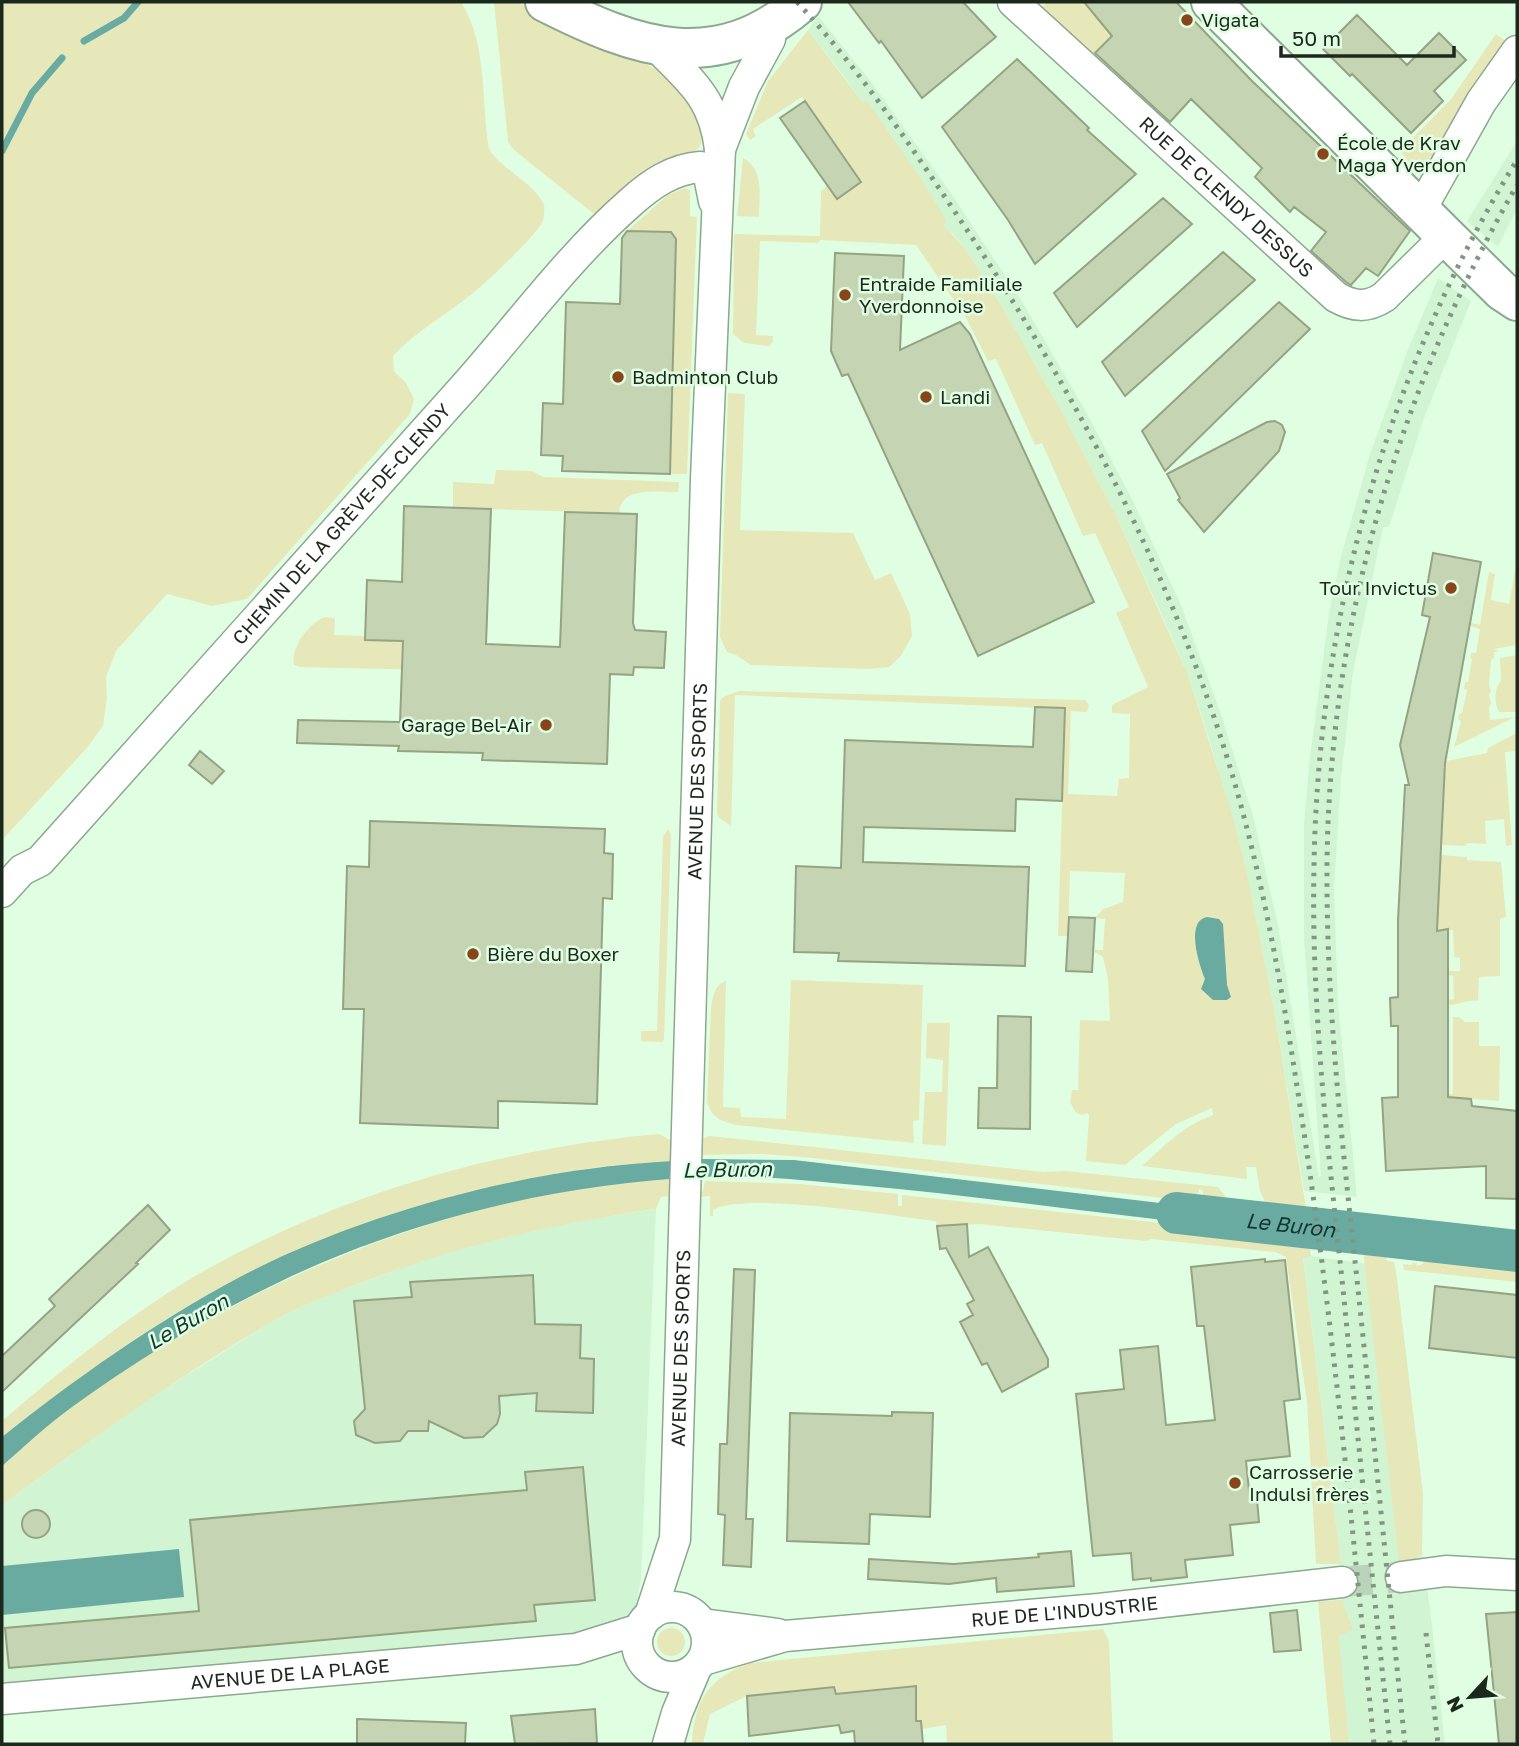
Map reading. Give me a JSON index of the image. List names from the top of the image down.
{
  "streets": {
    "street": [
      "RUE DE CLENDY DESSUS",
      "CHEMIN DE LA GRÈVE-DE-CLENDY",
      "AVENUE DES SPORTS",
      "RUE DE L'INDUSTRIE",
      "AVENUE DE LA PLAGE"
    ]
  },
  "crossings": [
    ["CHEMIN DE LA GRÈVE-DE-CLENDY", "AVENUE DES SPORTS"],
    ["AVENUE DES SPORTS", "RUE DE L'INDUSTRIE"],
    ["AVENUE DES SPORTS", "AVENUE DE LA PLAGE"],
    ["RUE DE L'INDUSTRIE", "AVENUE DE LA PLAGE"]
  ],
  "water": ["Le Buron"],
  "places": [
    "Vigata",
    "École de Krav Maga Yverdon",
    "Entraide Familiale Yverdonnoise",
    "Badminton Club",
    "Landi",
    "Tour Invictus",
    "Garage Bel-Air",
    "Bière du Boxer",
    "Carrosserie Indulsi frères"
  ],
  "scale_bar": "50 m",
  "north": "bottom left"
}
